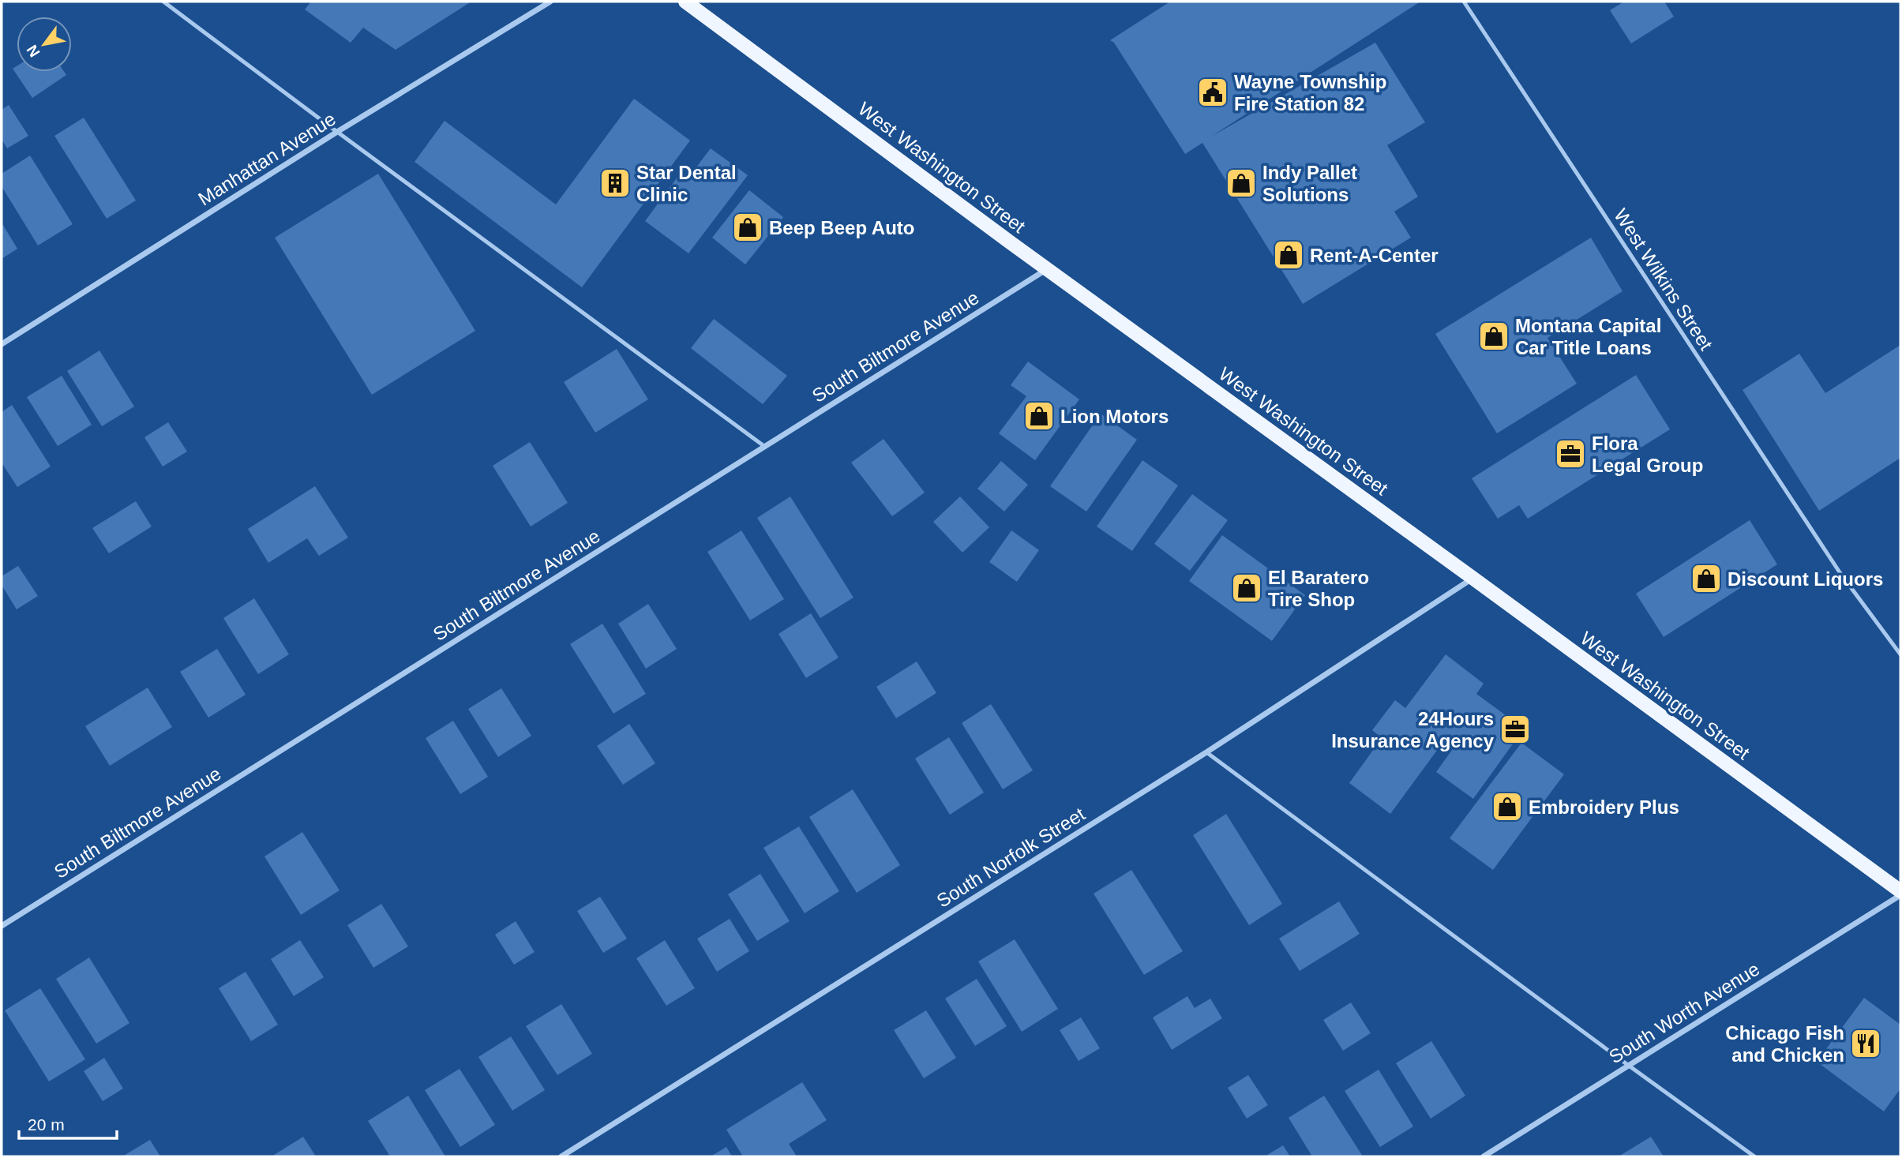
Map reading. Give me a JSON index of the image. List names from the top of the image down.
{
  "streets": {
    "main road": ["West Washington Street"],
    "street": [
      "Manhattan Avenue",
      "South Biltmore Avenue",
      "South Norfolk Street",
      "South Worth Avenue"
    ],
    "lane": ["West Wilkins Street"]
  },
  "crossings": [
    ["West Washington Street", "South Biltmore Avenue"],
    ["West Washington Street", "South Norfolk Street"]
  ],
  "places": {
    "public building": ["Wayne Township Fire Station 82"],
    "building": ["Star Dental Clinic"],
    "shop": [
      "Indy Pallet Solutions",
      "Beep Beep Auto",
      "Rent-A-Center",
      "Montana Capital Car Title Loans",
      "Lion Motors",
      "Discount Liquors",
      "El Baratero Tire Shop",
      "Embroidery Plus"
    ],
    "office": ["Flora Legal Group", "24Hours Insurance Agency"],
    "restaurant": ["Chicago Fish and Chicken"]
  },
  "scale_bar": "20 m",
  "north": "bottom left"
}
